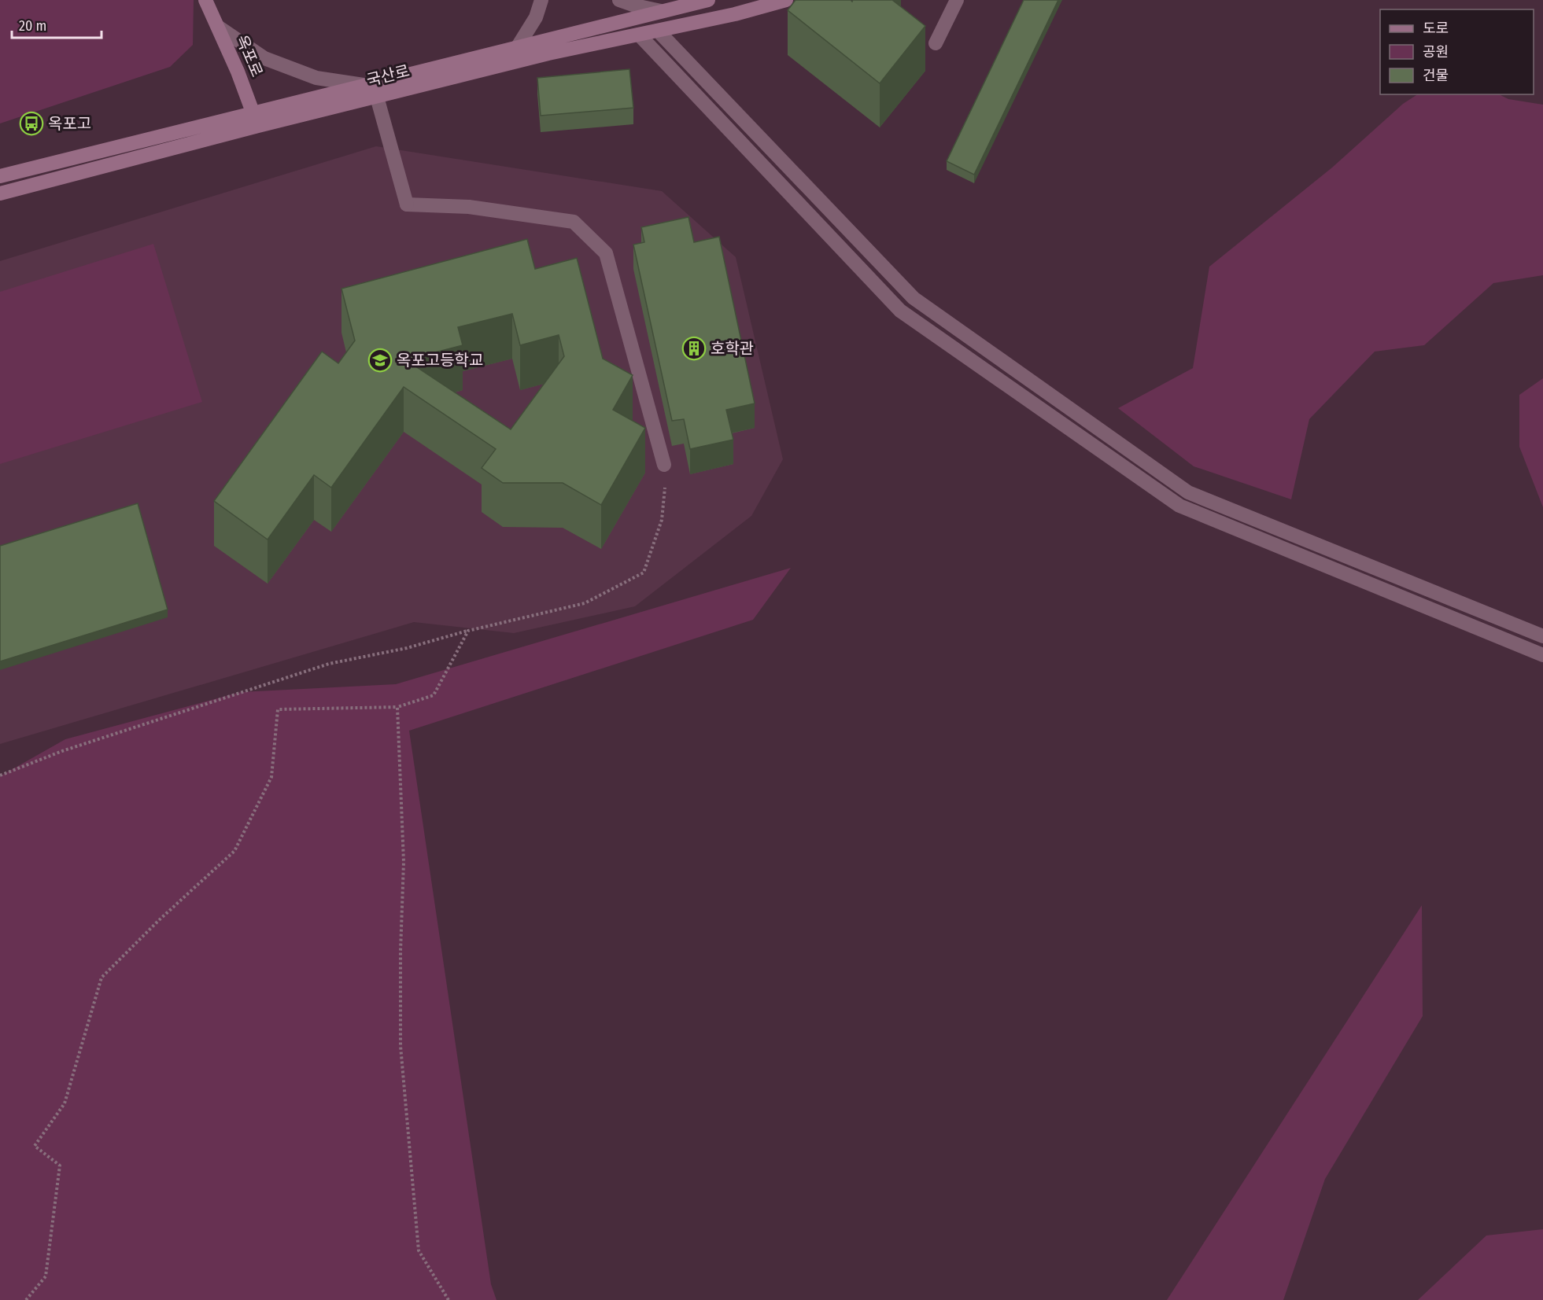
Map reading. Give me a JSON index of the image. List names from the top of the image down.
{
  "streets": {
    "street": ["옥포로", "국산로"]
  },
  "crossings": [
    ["옥포로", "국산로"]
  ],
  "places": {
    "bus stop": ["옥포고"],
    "building": ["호학관"],
    "school or university": ["옥포고등학교"]
  },
  "legend": ["도로", "공원", "건물"],
  "scale_bar": "20 m"
}
